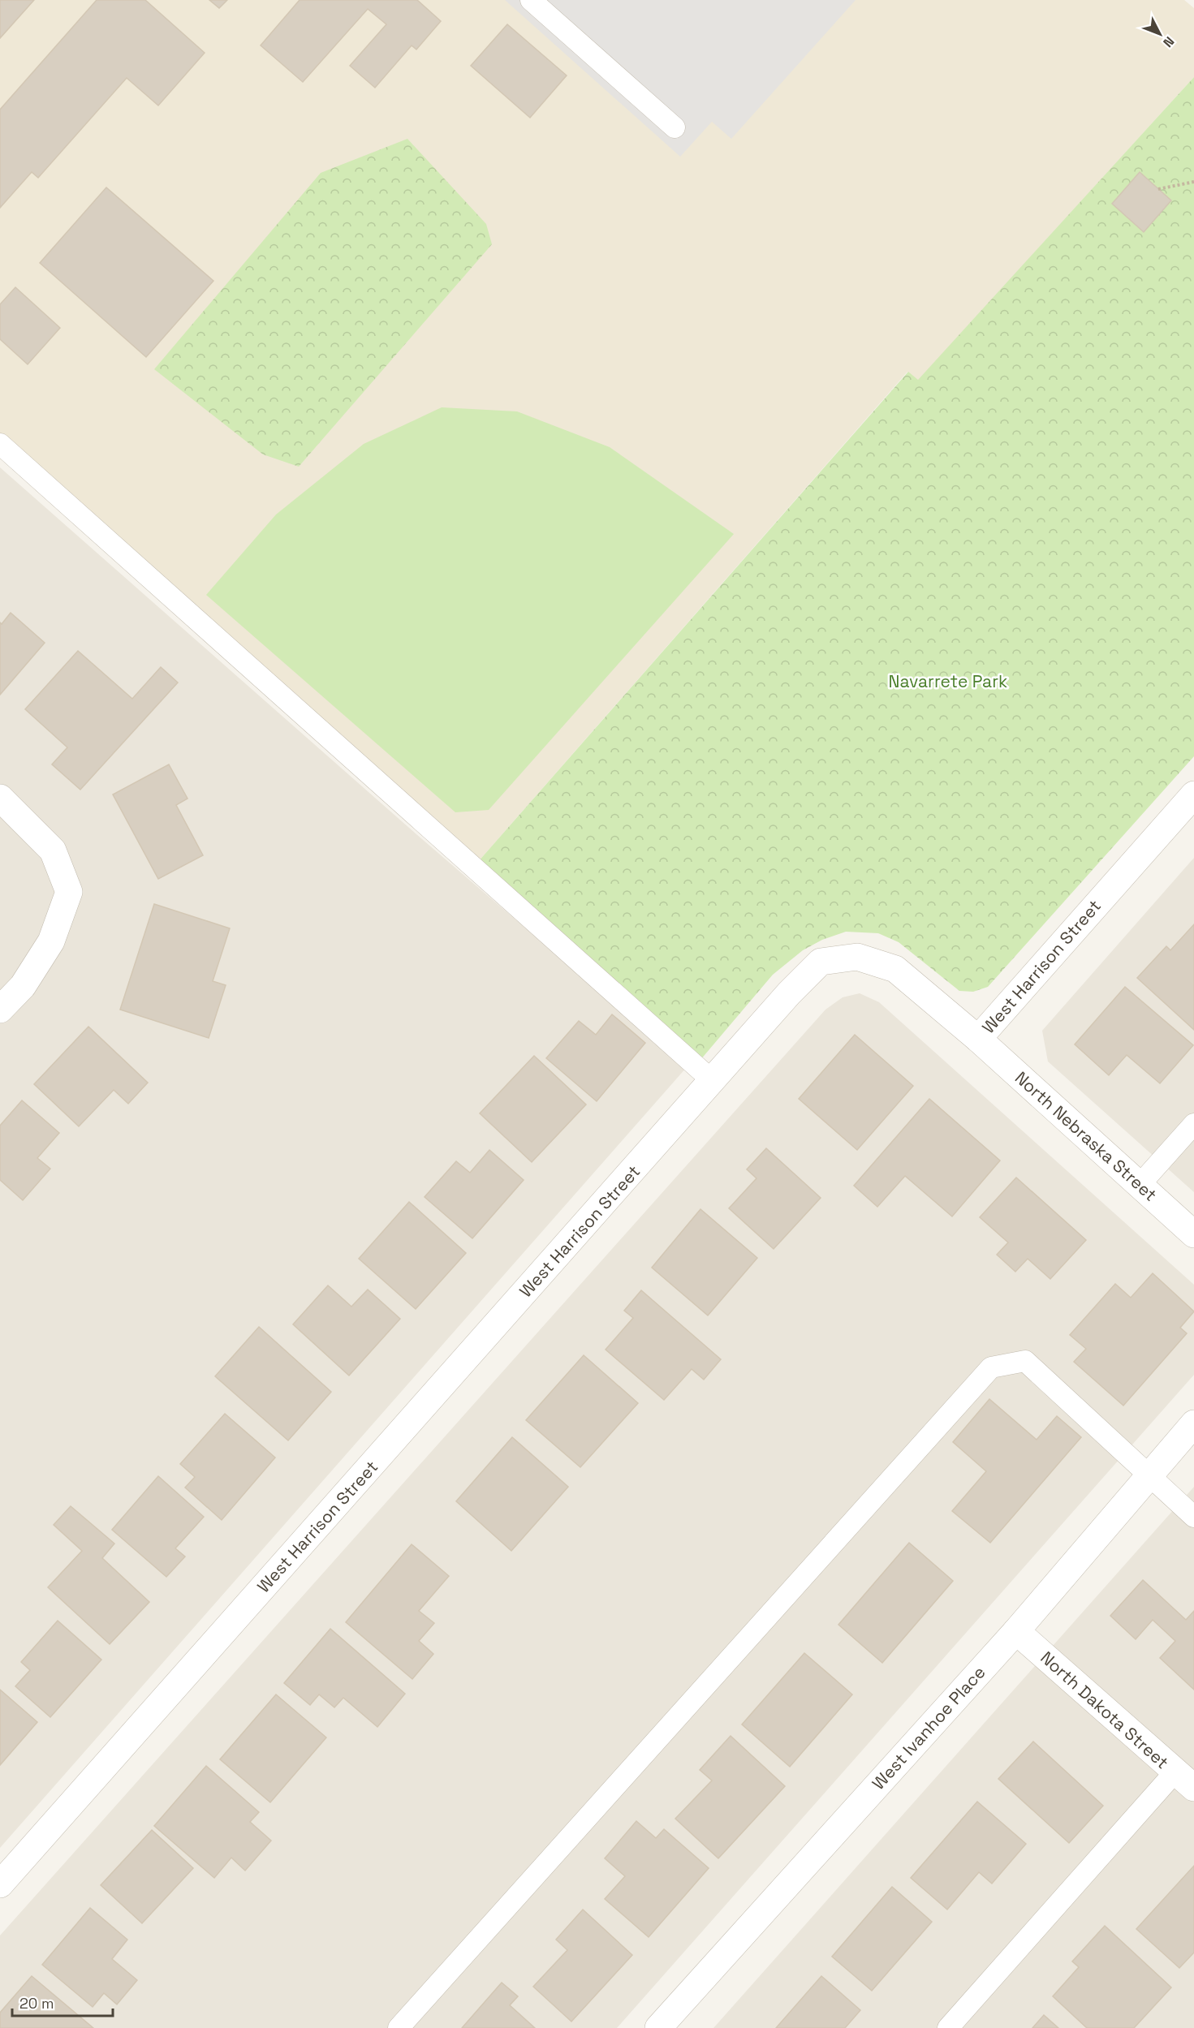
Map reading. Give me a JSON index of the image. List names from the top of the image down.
{
  "streets": {
    "street": [
      "West Harrison Street",
      "North Nebraska Street",
      "North Dakota Street",
      "West Ivanhoe Place"
    ]
  },
  "crossings": [
    ["West Harrison Street", "North Nebraska Street"],
    ["North Dakota Street", "West Ivanhoe Place"]
  ],
  "parks": ["Navarrete Park"],
  "scale_bar": "20 m",
  "north": "bottom right"
}
